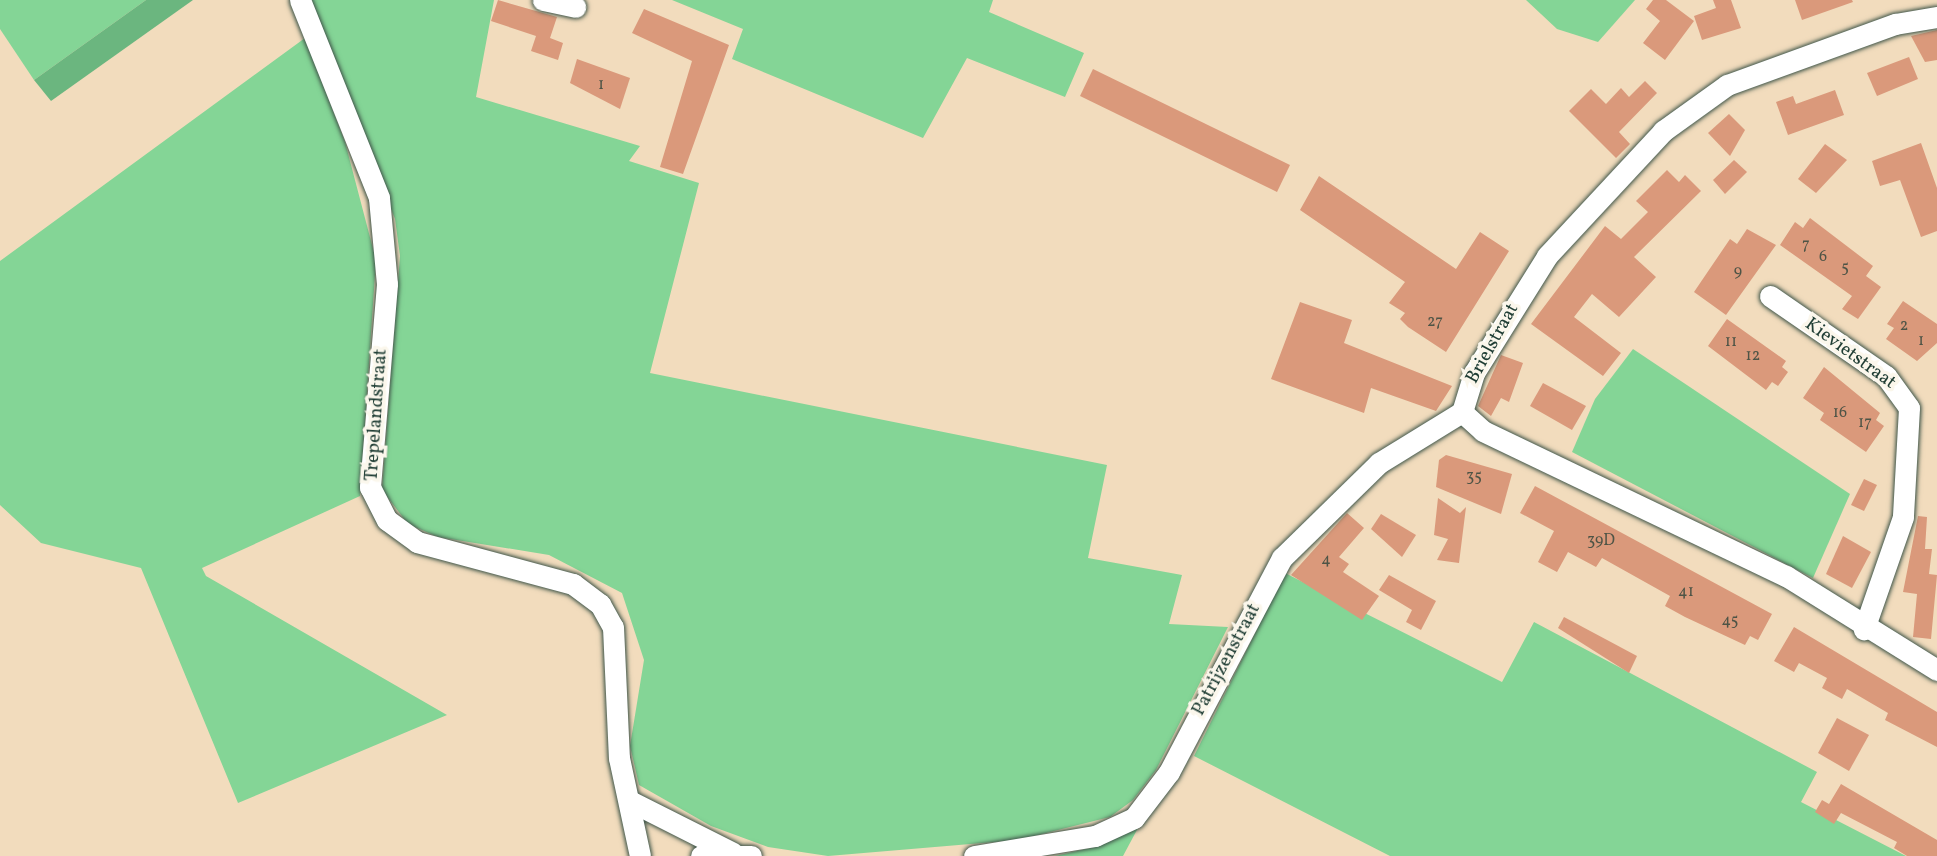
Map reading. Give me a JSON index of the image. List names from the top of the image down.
{
  "streets": {
    "street": [
      "Brielstraat",
      "Kievietstraat",
      "Trepelandstraat",
      "Patrijzenstraat"
    ]
  },
  "crossings": [
    ["Brielstraat", "Patrijzenstraat"]
  ],
  "house_numbers": [
    "1",
    "7",
    "6",
    "5",
    "9",
    "27",
    "2",
    "1",
    "11",
    "12",
    "16",
    "17",
    "35",
    "39D",
    "4",
    "41",
    "45"
  ]
}
